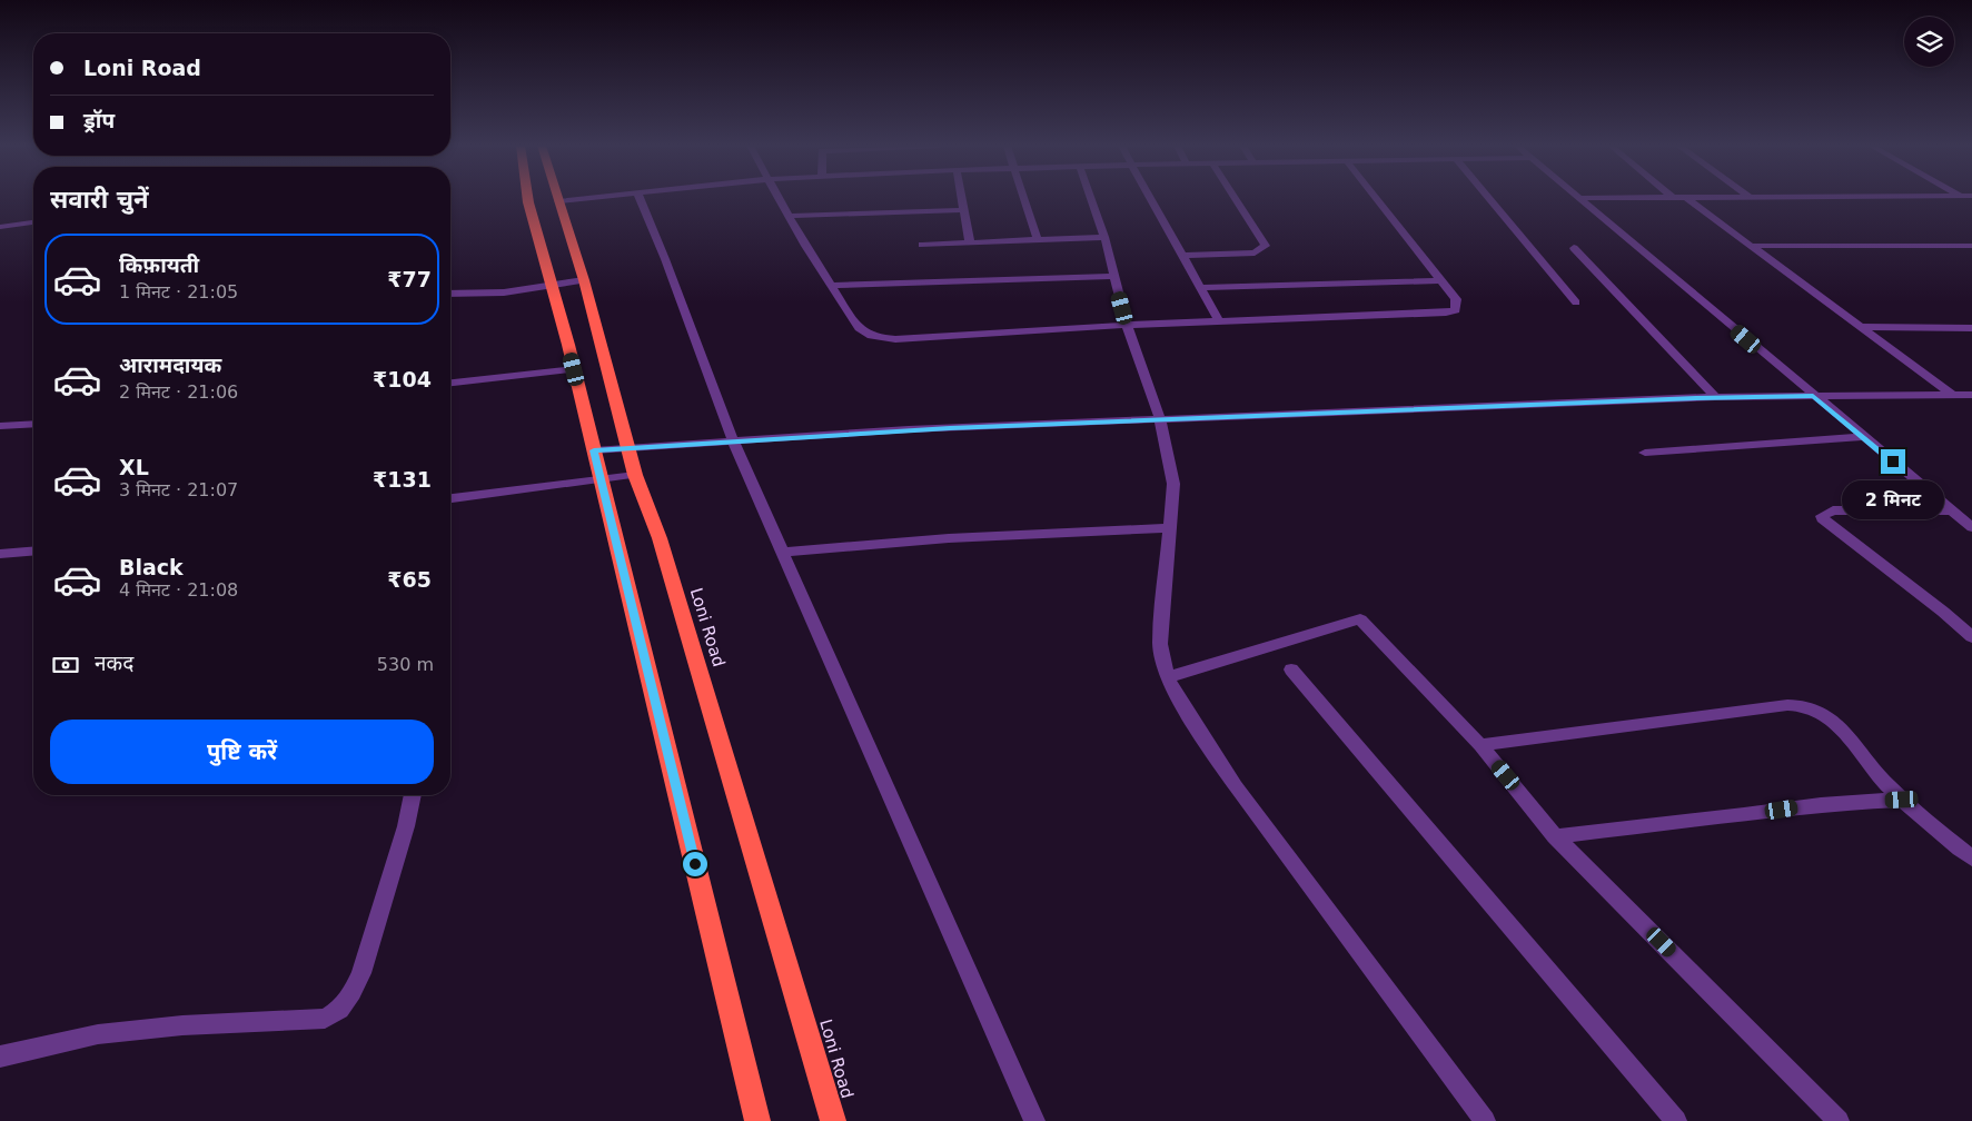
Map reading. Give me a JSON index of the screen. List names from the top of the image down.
{
  "streets": {
    "highway": ["Loni Road"]
  },
  "page": {
    "banner": ["Loni Road", "ड्रॉप"],
    "heading": "सवारी चुनें",
    "list": [
      {
        "name": "किफ़ायती",
        "note": "1 मिनट · 21:05",
        "value": "₹77"
      },
      {
        "name": "आरामदायक",
        "note": "2 मिनट · 21:06",
        "value": "₹104"
      },
      {
        "name": "XL",
        "note": "3 मिनट · 21:07",
        "value": "₹131"
      },
      {
        "name": "Black",
        "note": "4 मिनट · 21:08",
        "value": "₹65"
      }
    ],
    "bubble": "2 मिनट",
    "pay": ["नकद", "530 m"],
    "buttons": "पुष्टि करें"
  }
}
